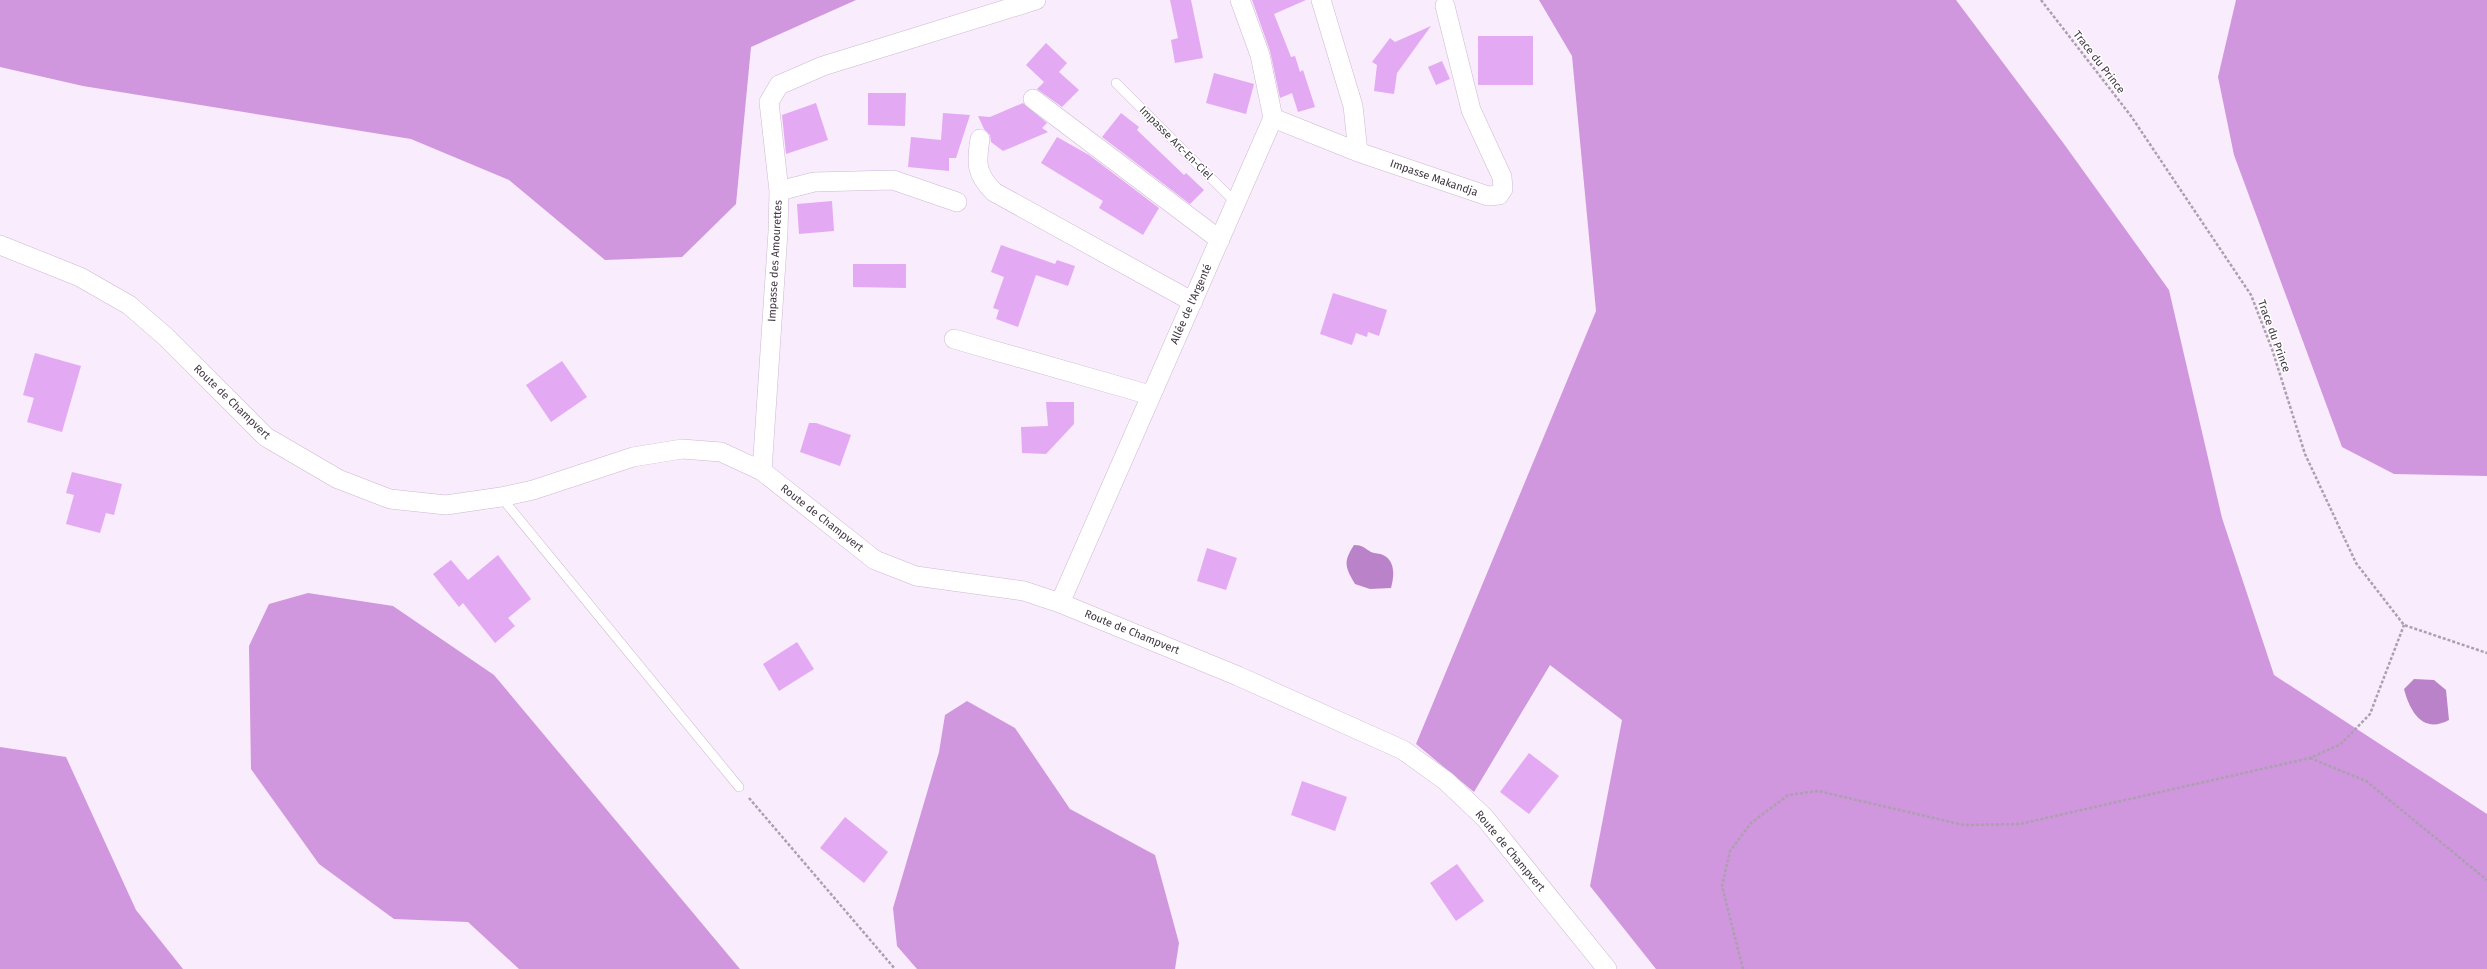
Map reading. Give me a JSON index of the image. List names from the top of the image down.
{
  "streets": {
    "street": [
      "Impasse Makandja",
      "Impasse des Amourettes",
      "Allée de l'Argenté",
      "Route de Champvert"
    ],
    "lane": ["Impasse Arc-En-Ciel"],
    "path": ["Trace du Prince"]
  },
  "crossings": [
    ["Impasse Arc-En-Ciel", "Allée de l'Argenté"],
    ["Impasse Makandja", "Allée de l'Argenté"],
    ["Impasse des Amourettes", "Route de Champvert"],
    ["Allée de l'Argenté", "Route de Champvert"]
  ]
}
